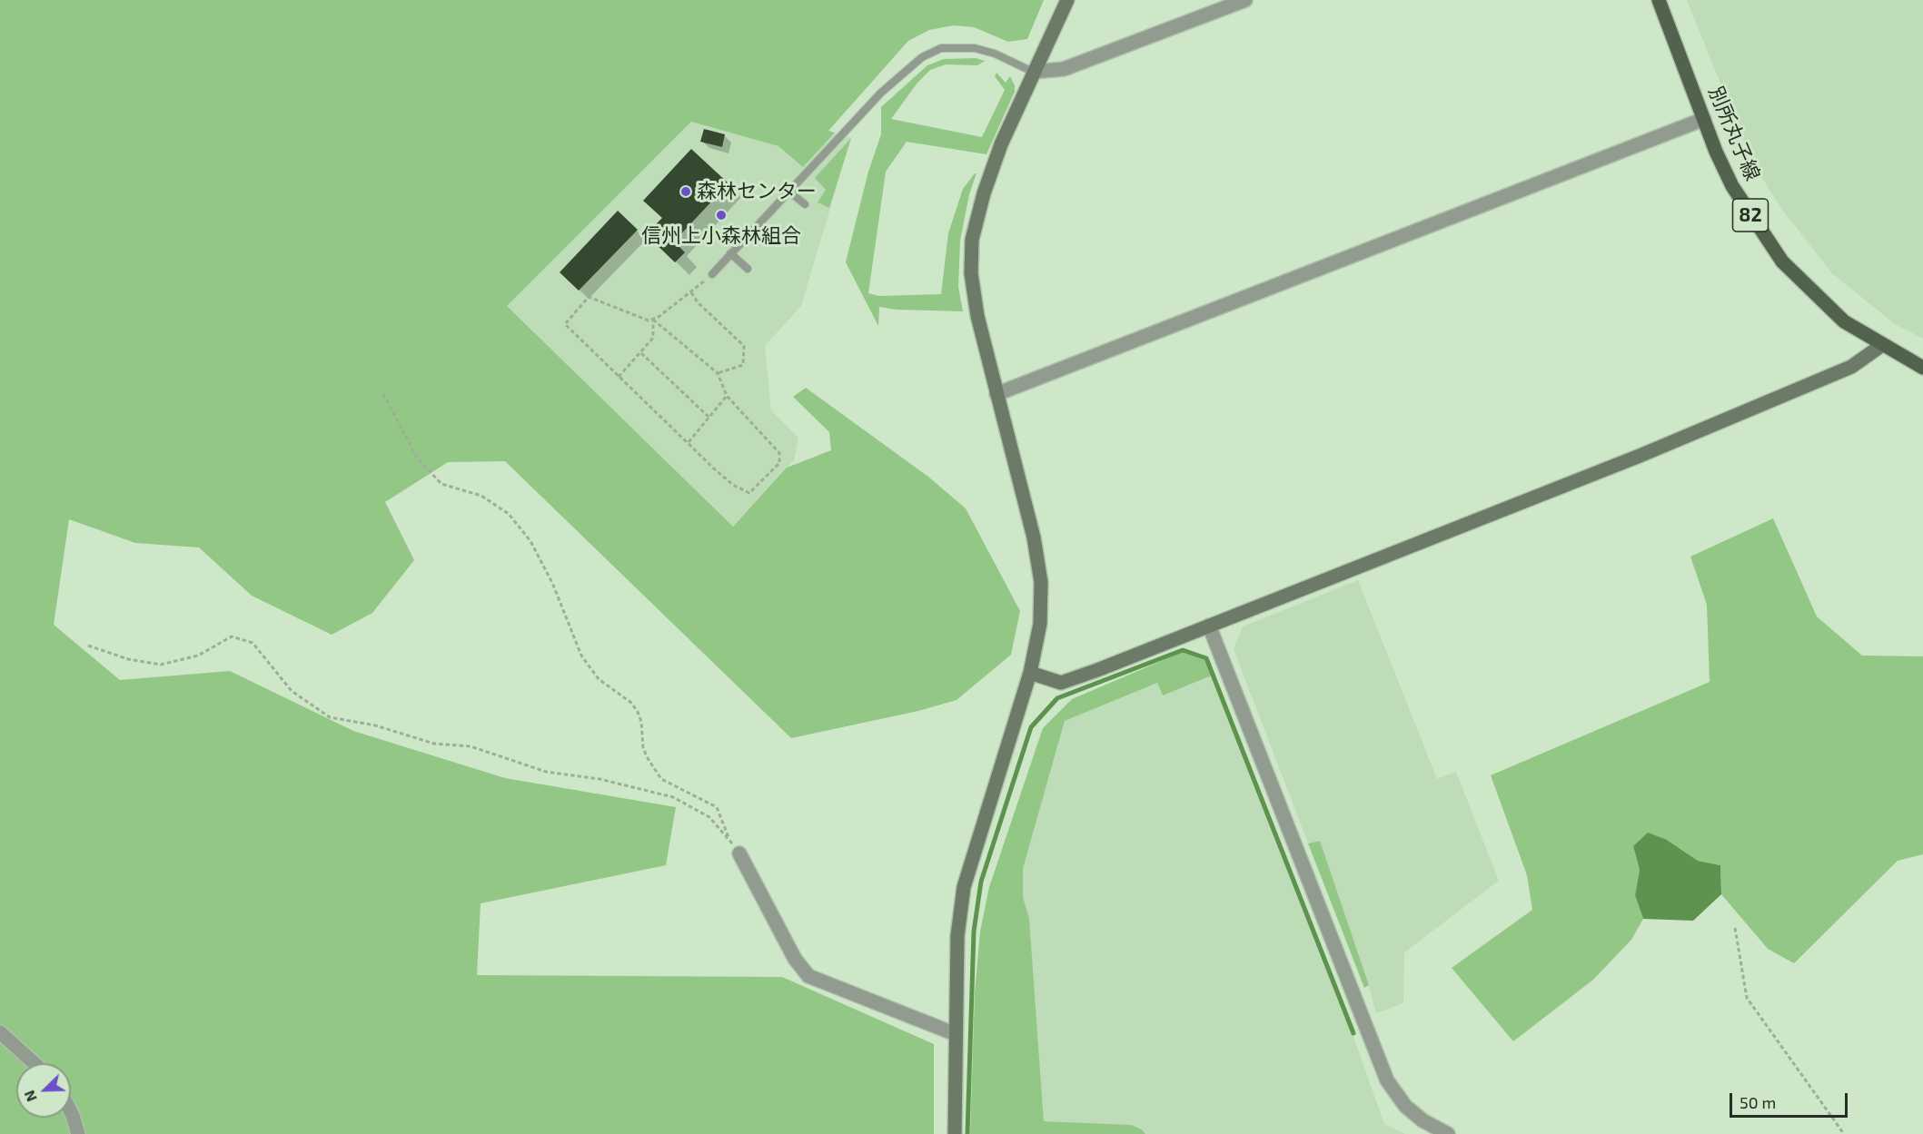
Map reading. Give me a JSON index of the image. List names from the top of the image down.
{
  "streets": {
    "main road": ["別所丸子線", "82"]
  },
  "places": ["森林センター", "信州上小森林組合"],
  "scale_bar": "50 m",
  "north": "bottom left"
}
